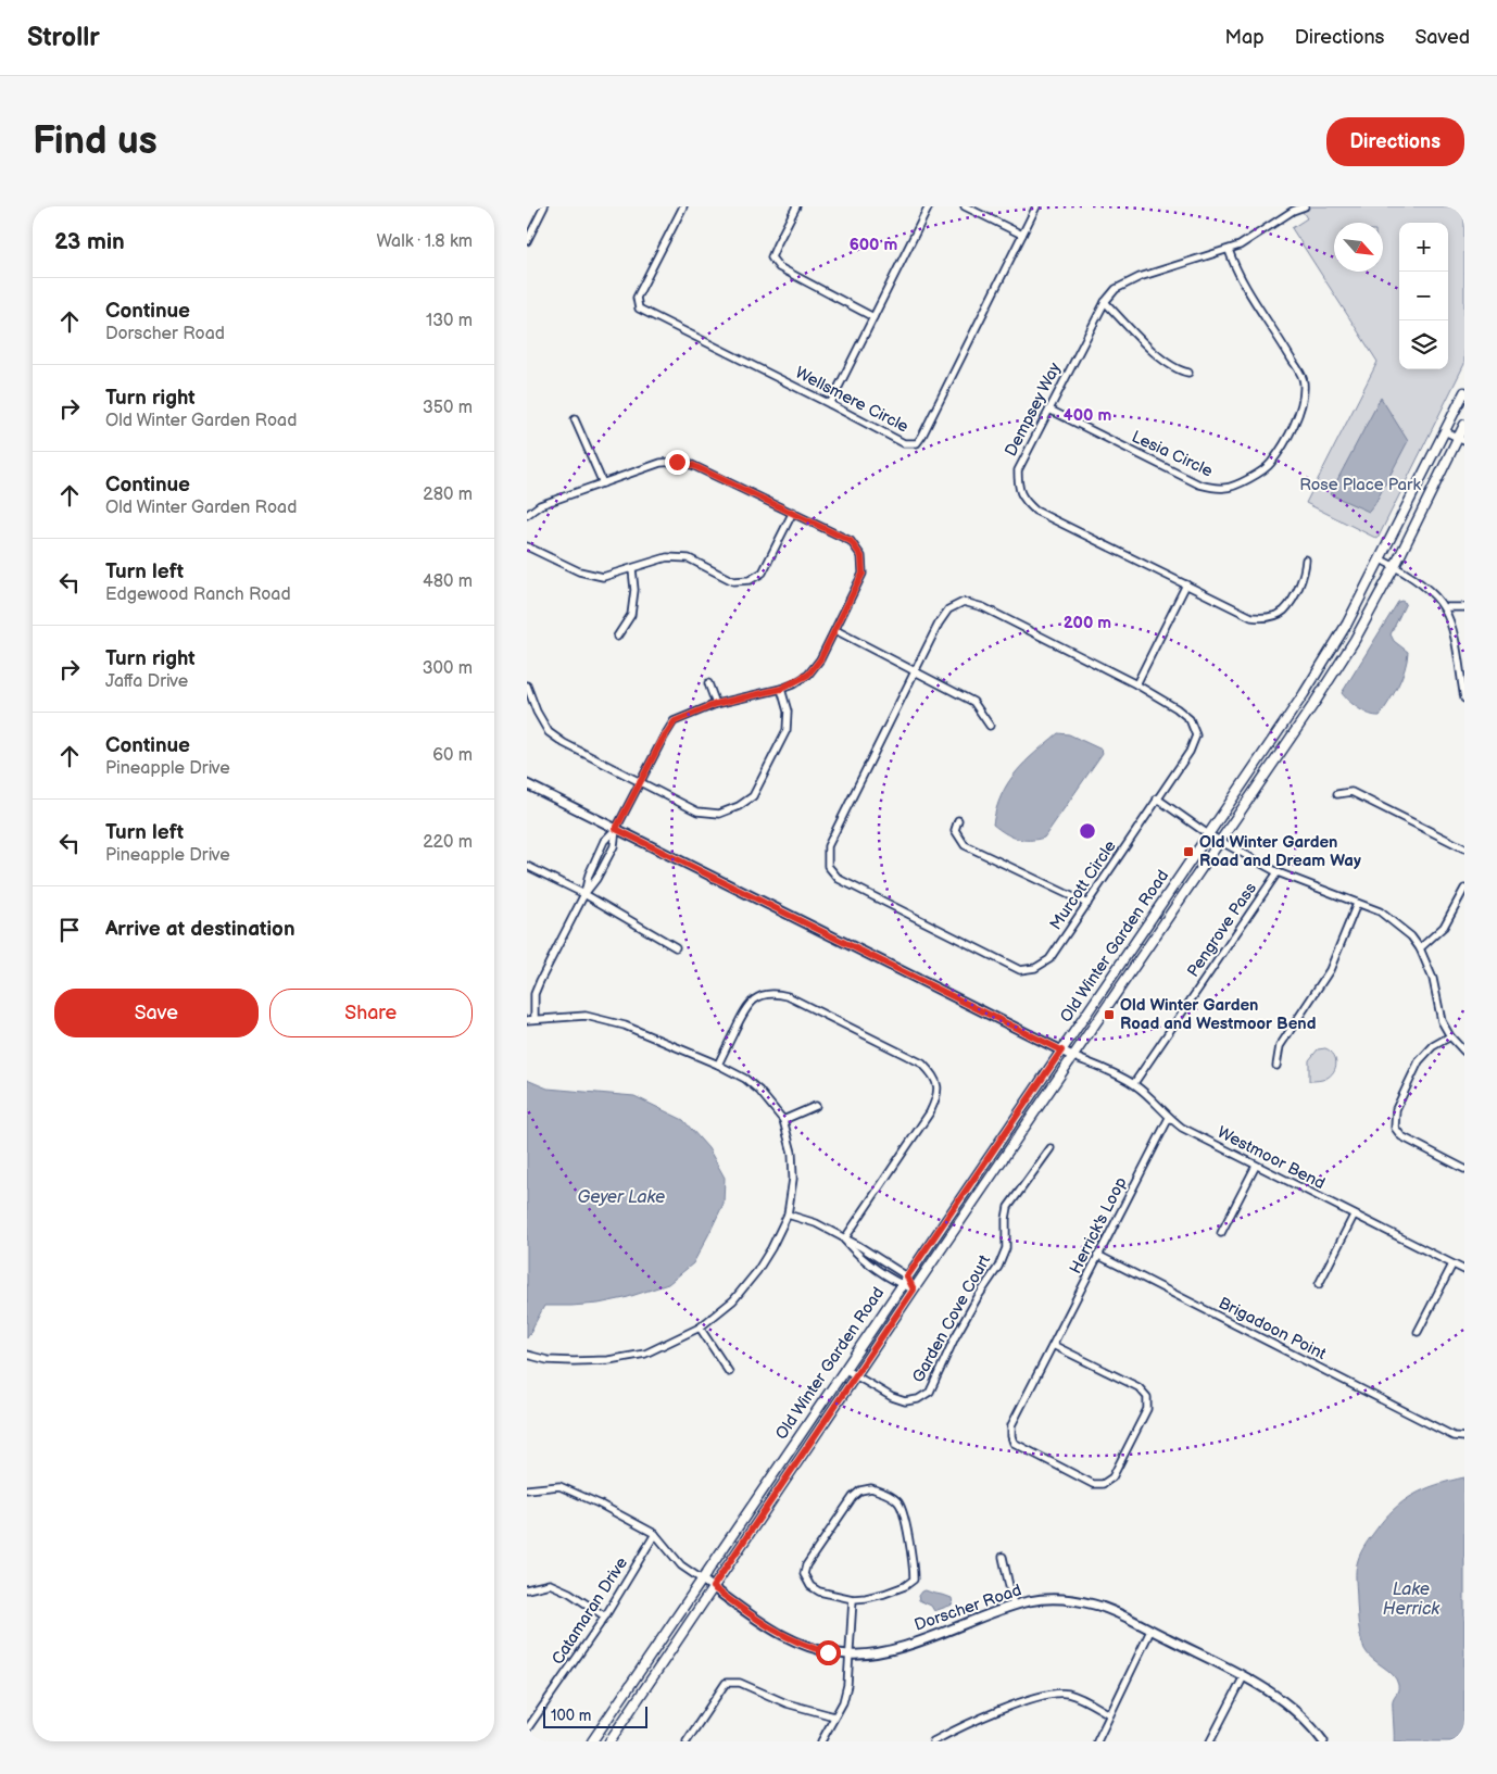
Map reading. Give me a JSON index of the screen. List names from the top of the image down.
{
  "streets": {
    "main road": ["Old Winter Garden Road"],
    "street": [
      "Wellsmere Circle",
      "Dempsey Way",
      "Lesia Circle",
      "Murcott Circle",
      "Pengrove Pass",
      "Westmoor Bend",
      "Herrick's Loop",
      "Garden Cove Court",
      "Brigadoon Point",
      "Dorscher Road",
      "Catamaran Drive"
    ]
  },
  "crossings": [
    ["Dempsey Way", "Lesia Circle"],
    ["Pengrove Pass", "Westmoor Bend"],
    ["Old Winter Garden Road", "Westmoor Bend"],
    ["Old Winter Garden Road", "Garden Cove Court"],
    ["Old Winter Garden Road", "Dorscher Road"],
    ["Westmoor Bend", "Herrick's Loop"],
    ["Herrick's Loop", "Brigadoon Point"]
  ],
  "water": ["Geyer Lake", "Lake Herrick"],
  "parks": ["Rose Place Park"],
  "places": {
    "transit": ["Old Winter Garden Road and Dream Way", "Old Winter Garden Road and Westmoor Bend"]
  },
  "scale_bar": "100 m",
  "north": "bottom right",
  "page": {
    "header": "Strollr",
    "nav": ["Map", "Directions", "Saved"],
    "buttons": [
      "Directions",
      ["Save", "Share"]
    ],
    "title": "Find us",
    "heading": ["23 min", "Walk · 1.8 km"],
    "map_buttons": ["+", "−"],
    "list": [
      ["Continue", "Dorscher Road", "130 m"],
      ["Turn right", "Old Winter Garden Road", "350 m"],
      ["Continue", "Old Winter Garden Road", "280 m"],
      ["Turn left", "Edgewood Ranch Road", "480 m"],
      ["Turn right", "Jaffa Drive", "300 m"],
      ["Continue", "Pineapple Drive", "60 m"],
      ["Turn left", "Pineapple Drive", "220 m"],
      "Arrive at destination"
    ],
    "scale": "100 m"
  },
  "rings": ["600 m", "400 m", "200 m"]
}
